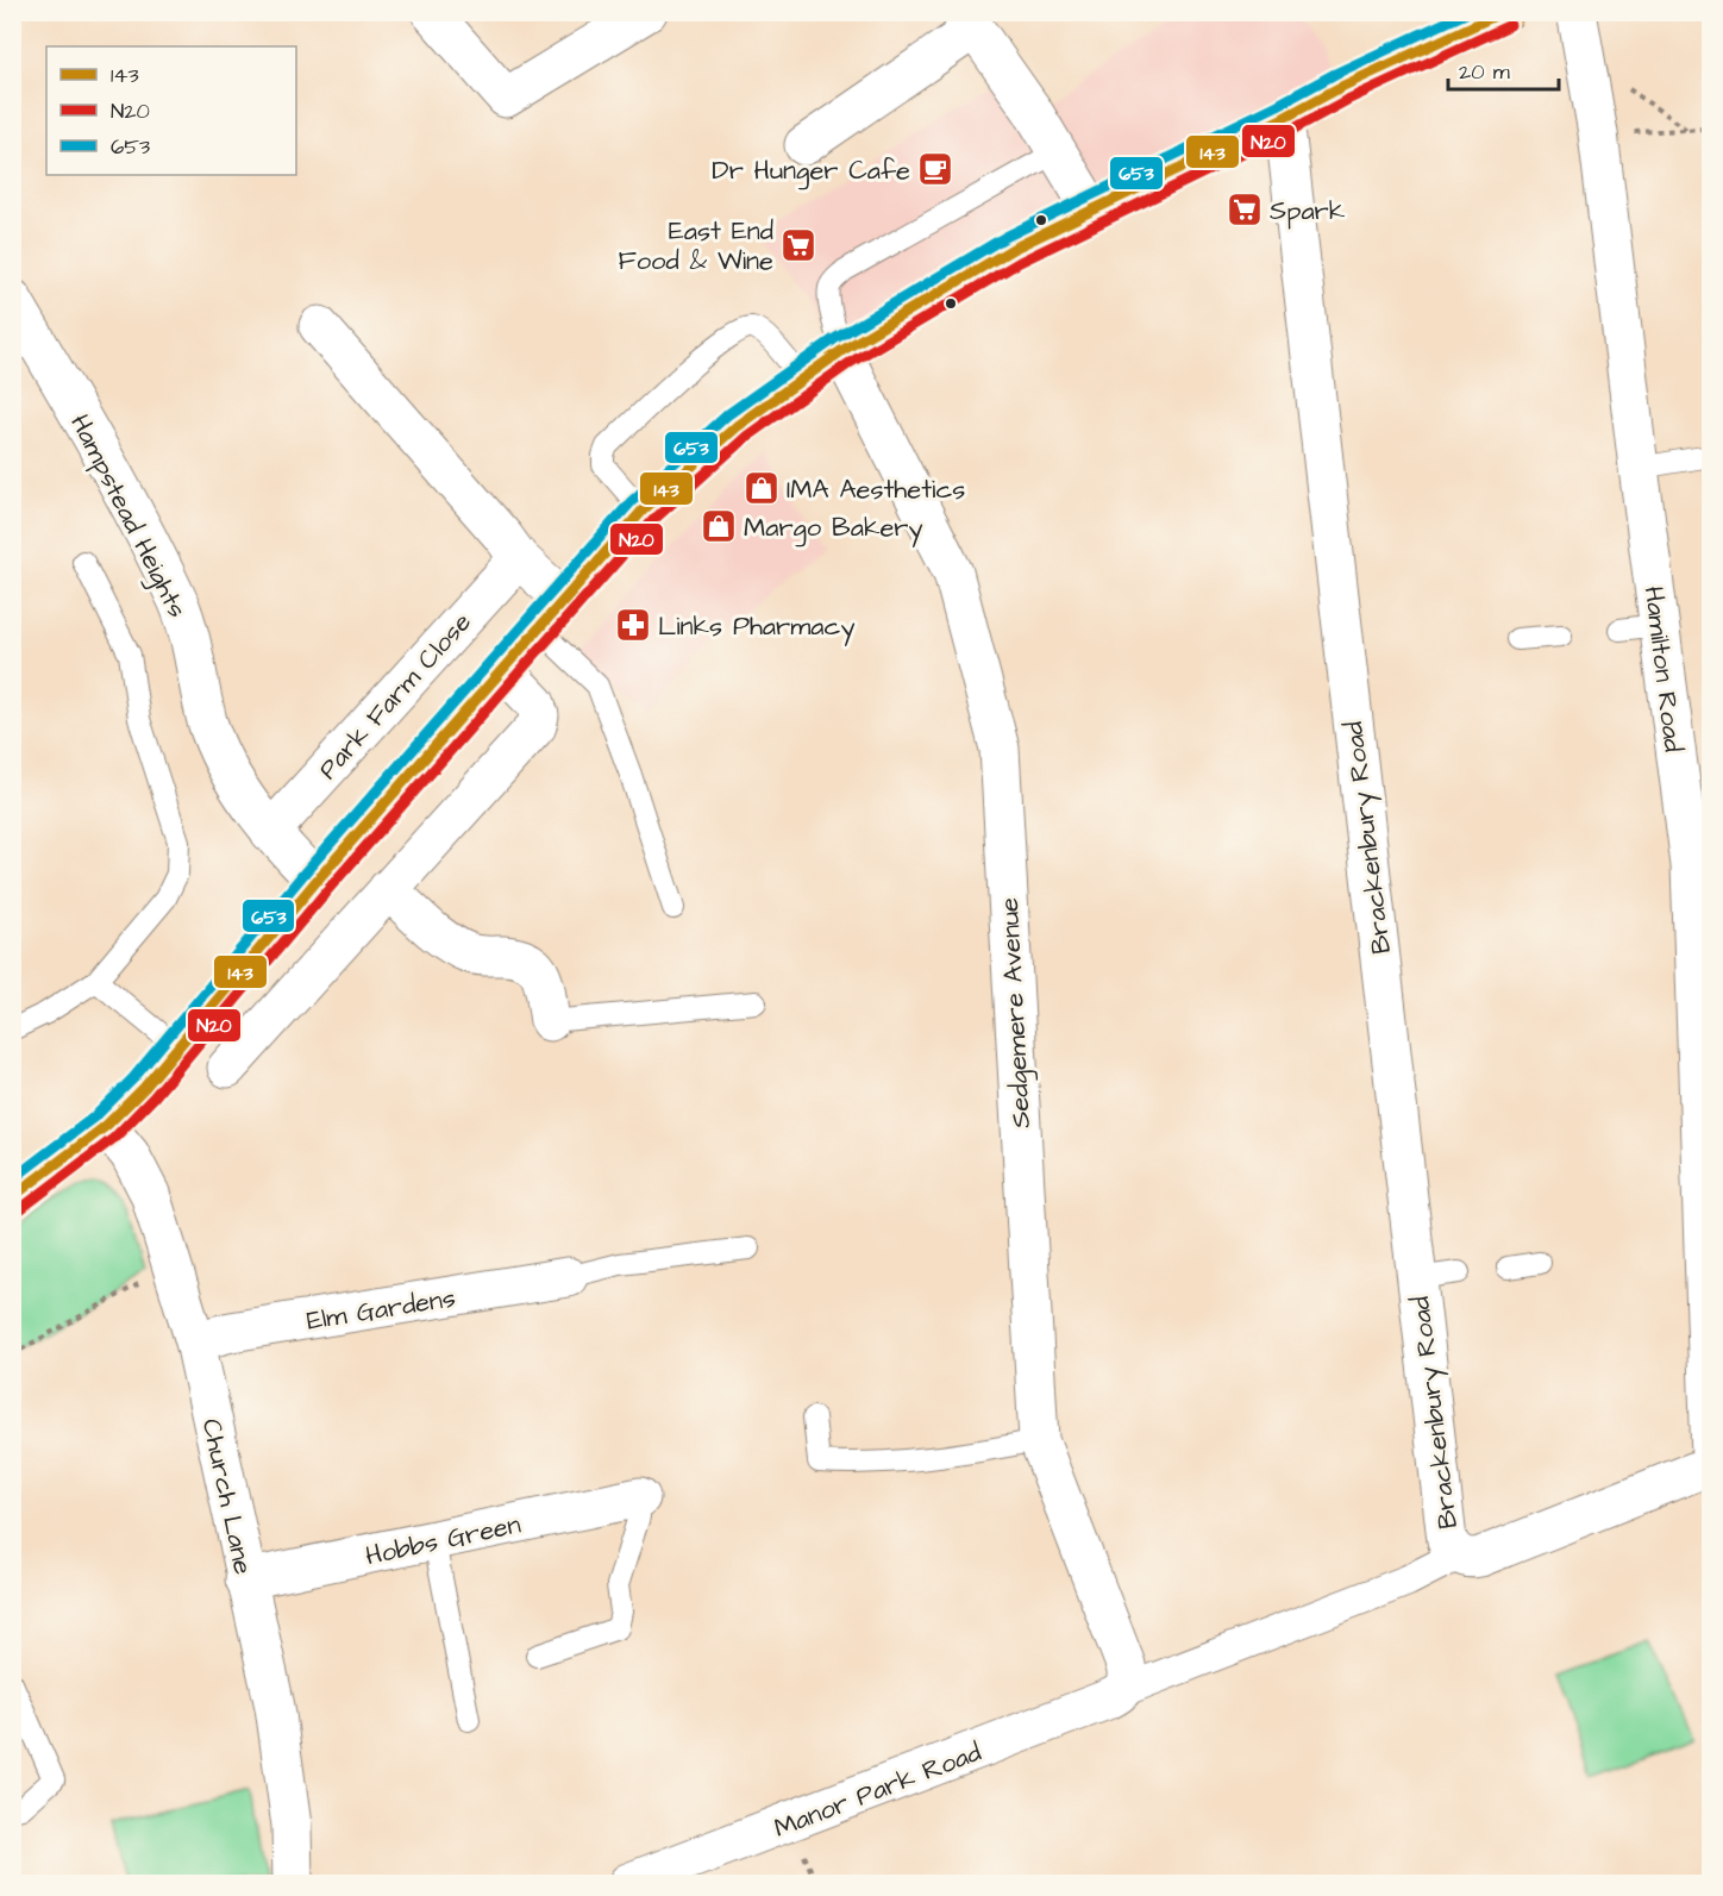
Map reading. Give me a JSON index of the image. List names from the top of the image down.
{
  "streets": {
    "street": [
      "Hampstead Heights",
      "Hamilton Road",
      "Park Farm Close",
      "Brackenbury Road",
      "Sedgemere Avenue",
      "Elm Gardens",
      "Church Lane",
      "Hobbs Green",
      "Manor Park Road"
    ]
  },
  "crossings": [
    ["Hampstead Heights", "Park Farm Close"],
    ["Sedgemere Avenue", "Manor Park Road"],
    ["Elm Gardens", "Church Lane"],
    ["Church Lane", "Hobbs Green"]
  ],
  "places": {
    "cafe": ["Dr Hunger Cafe"],
    "supermarket": ["Spark", "East End Food & Wine"],
    "shop": ["IMA Aesthetics", "Margo Bakery"],
    "pharmacy": ["Links Pharmacy"]
  },
  "lines": ["transit line 143", "transit line 653", "transit line N20"],
  "legend": ["143", "N20", "653"],
  "scale_bar": "20 m"
}
